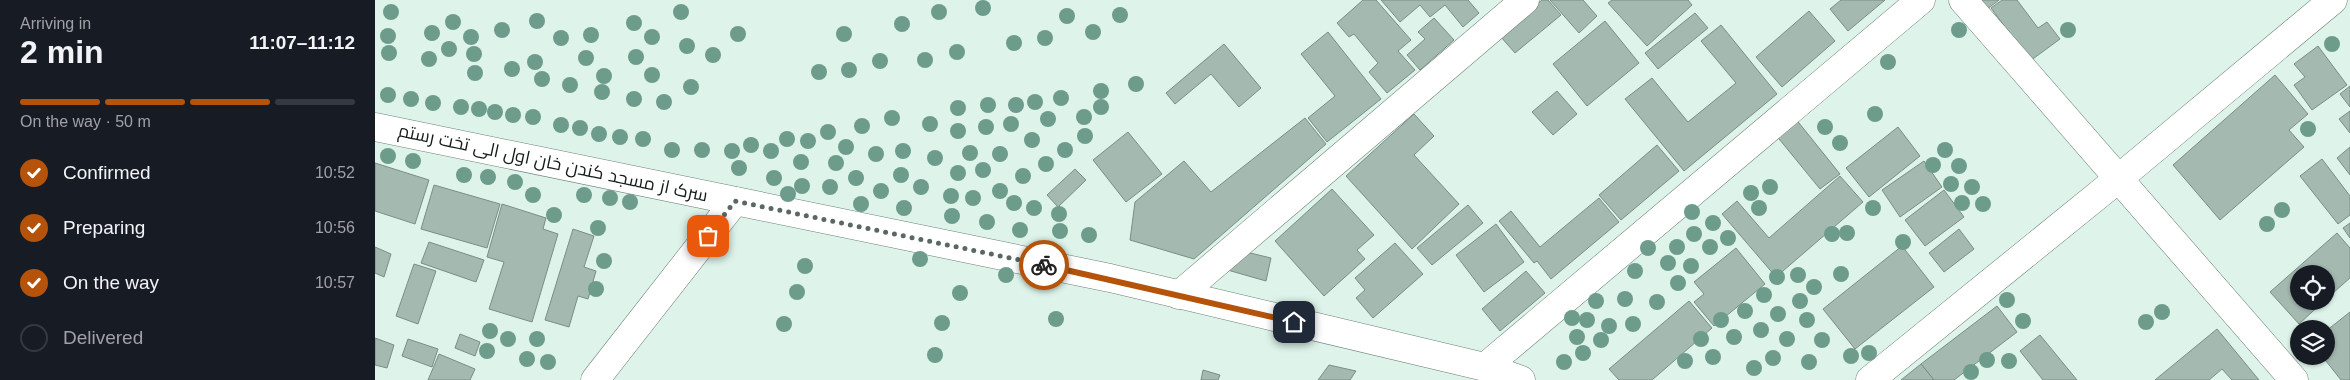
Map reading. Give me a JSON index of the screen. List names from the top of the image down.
{
  "streets": {
    "street": ["سرک از مسجد کندن خان اول الی تخت رستم"]
  },
  "page": {
    "heading": ["2 min", "Arriving in", "11:07–11:12"],
    "bar": "On the way · 50 m",
    "list": [
      ["Confirmed", "10:52"],
      ["Preparing", "10:56"],
      ["On the way", "10:57"],
      "Delivered"
    ]
  }
}
